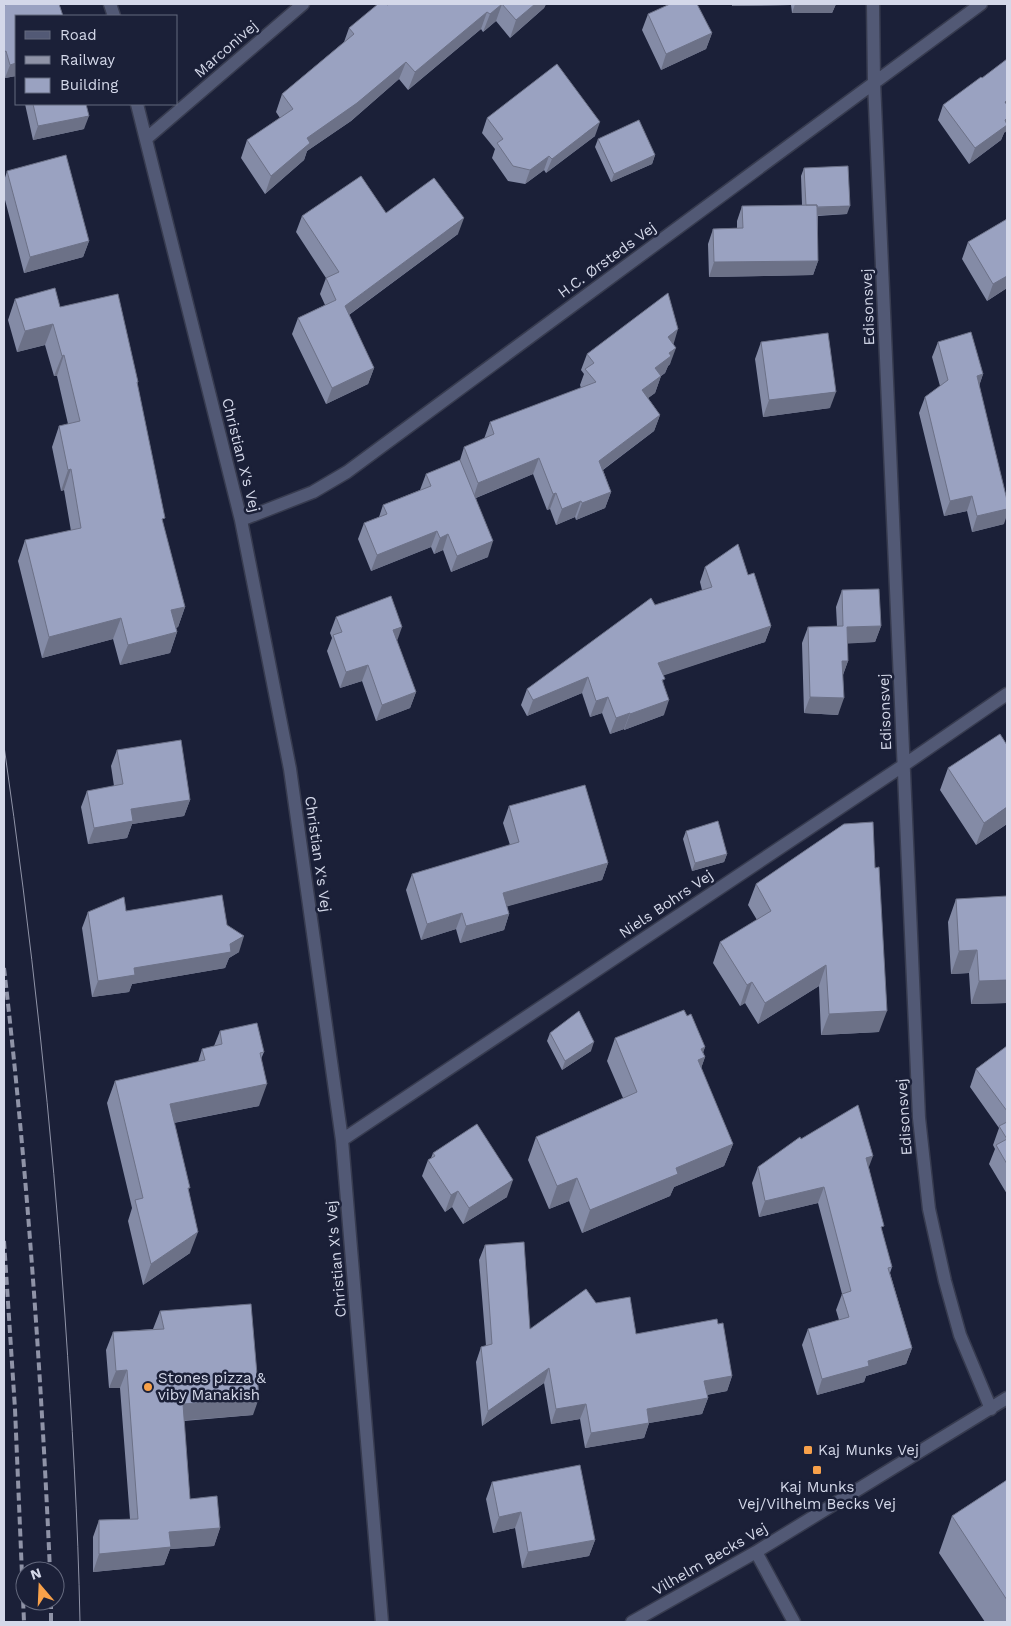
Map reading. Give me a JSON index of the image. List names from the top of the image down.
{
  "streets": {
    "street": [
      "Marconivej",
      "H.C. Ørsteds Vej",
      "Edisonsvej",
      "Christian X's Vej",
      "Niels Bohrs Vej",
      "Vilhelm Becks Vej"
    ]
  },
  "crossings": [
    ["Marconivej", "Christian X's Vej"],
    ["H.C. Ørsteds Vej", "Edisonsvej"],
    ["H.C. Ørsteds Vej", "Christian X's Vej"],
    ["Edisonsvej", "Niels Bohrs Vej"],
    ["Edisonsvej", "Vilhelm Becks Vej"],
    ["Christian X's Vej", "Niels Bohrs Vej"]
  ],
  "places": {
    "other": ["Stones pizza & viby Manakish"],
    "transit": ["Kaj Munks Vej", "Kaj Munks Vej/Vilhelm Becks Vej"]
  },
  "legend": ["Road", "Railway", "Building"],
  "north": "top"
}
